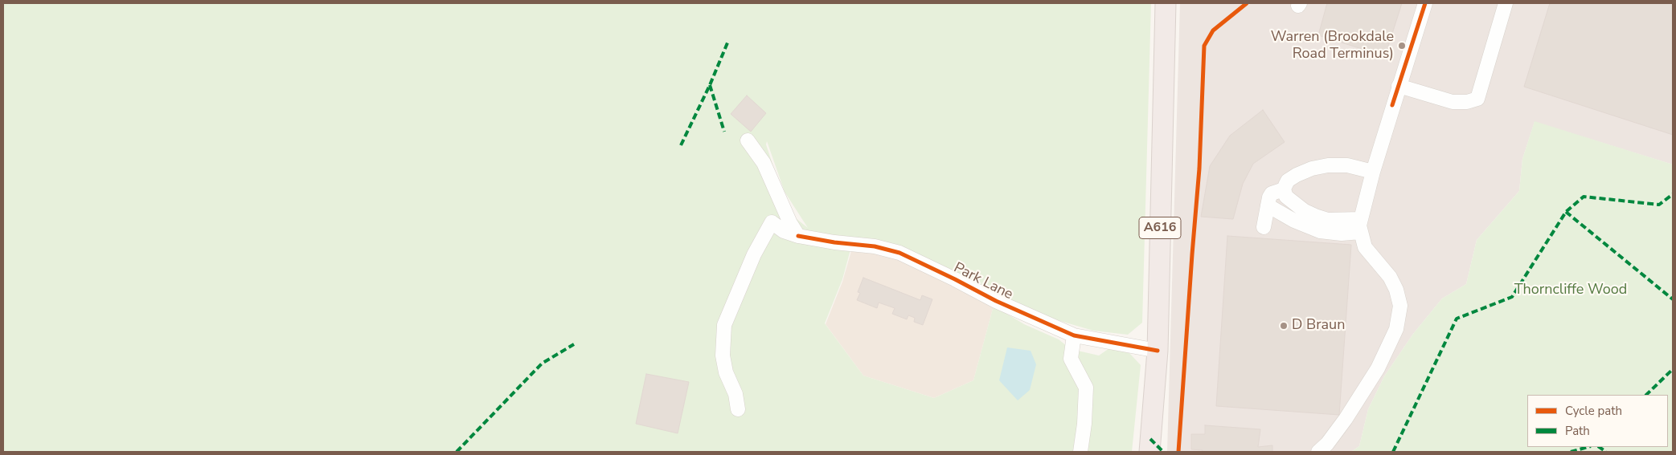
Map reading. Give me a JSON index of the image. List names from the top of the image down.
{
  "streets": {
    "highway": ["A616"],
    "street": ["Park Lane"]
  },
  "crossings": [
    ["A616", "Park Lane"]
  ],
  "parks": ["Thorncliffe Wood"],
  "places": ["Warren (Brookdale Road Terminus)", "D Braun"],
  "legend": ["Cycle path", "Path"]
}
